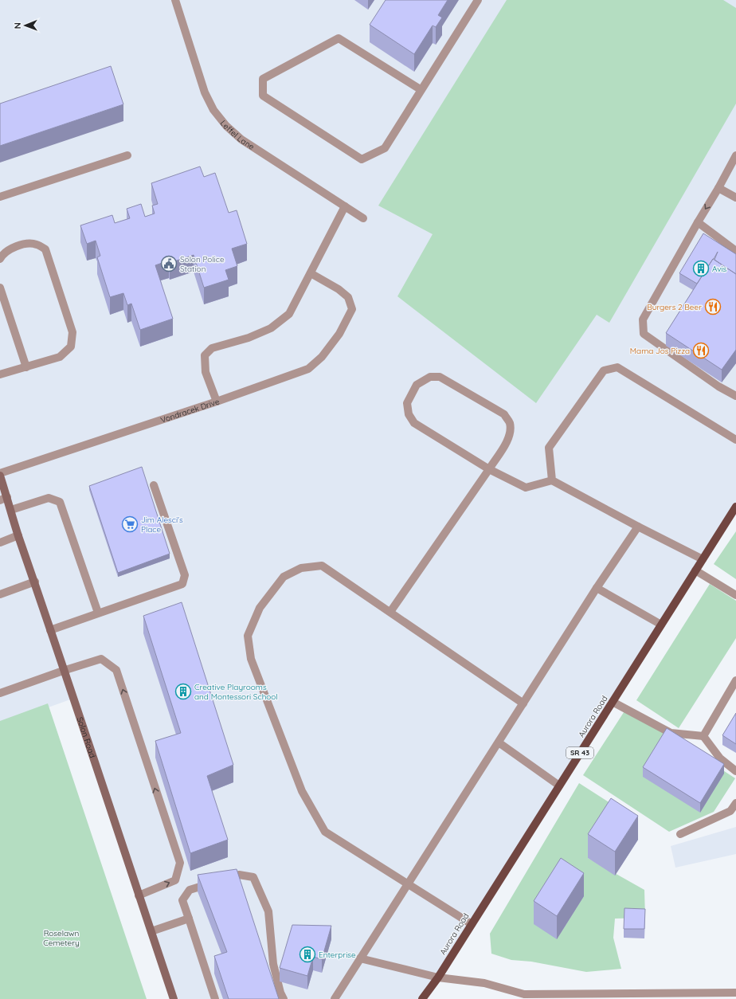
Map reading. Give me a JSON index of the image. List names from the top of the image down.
{
  "streets": {
    "main road": ["Aurora Road", "SR 43"],
    "street": ["Leffel Lane", "Vondracek Drive", "Solon Road"]
  },
  "crossings": [
    ["Vondracek Drive", "Solon Road"]
  ],
  "parks": ["Roselawn Cemetery"],
  "places": {
    "public building": ["Solon Police Station"],
    "building": ["Avis", "Creative Playrooms and Montessori School", "Enterprise"],
    "restaurant": ["Burgers 2 Beer", "Mama Jos Pizza"],
    "supermarket": ["Jim Alesci's Place"]
  },
  "north": "left"
}
